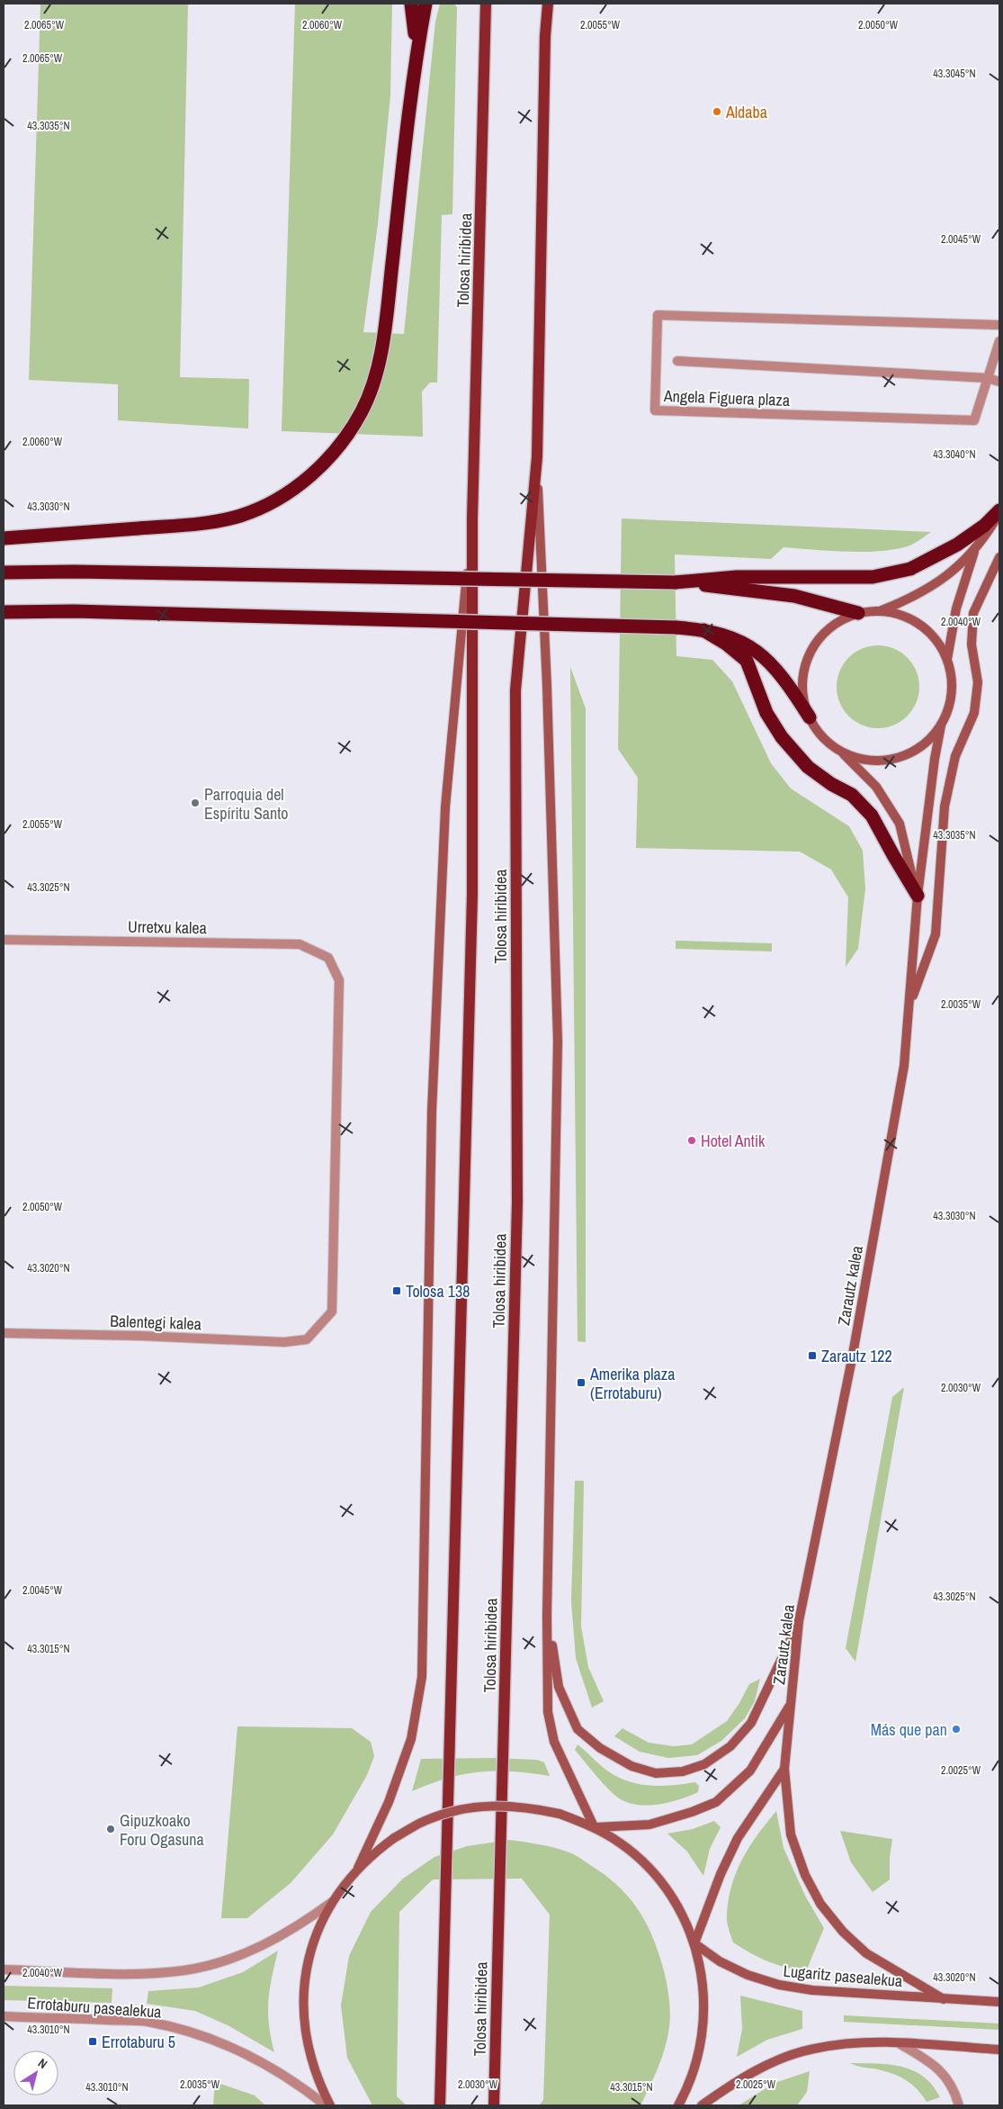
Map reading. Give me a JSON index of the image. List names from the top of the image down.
{
  "streets": {
    "main road": ["Tolosa hiribidea", "Zarautz kalea", "Lugaritz pasealekua"],
    "street": [
      "Angela Figuera plaza",
      "Urretxu kalea",
      "Balentegi kalea",
      "Errotaburu pasealekua"
    ]
  },
  "crossings": [
    ["Urretxu kalea", "Balentegi kalea"],
    ["Zarautz kalea", "Lugaritz pasealekua"]
  ],
  "places": {
    "other": [
      "Aldaba",
      "Parroquia del Espíritu Santo",
      "Hotel Antik",
      "Más que pan",
      "Gipuzkoako Foru Ogasuna"
    ],
    "transit": [
      "Tolosa 138",
      "Zarautz 122",
      "Amerika plaza (Errotaburu)",
      "Errotaburu 5"
    ]
  },
  "north": "top right",
  "coordinates": [
    "2.0065°W",
    "2.0060°W",
    "2.0055°W",
    "2.0050°W",
    "43.3045°N",
    "43.3035°N",
    "2.0045°W",
    "43.3040°N",
    "43.3030°N",
    "2.0040°W",
    "43.3025°N",
    "2.0035°W",
    "43.3020°N",
    "2.0030°W",
    "43.3015°N",
    "2.0025°W",
    "43.3010°N"
  ]
}
